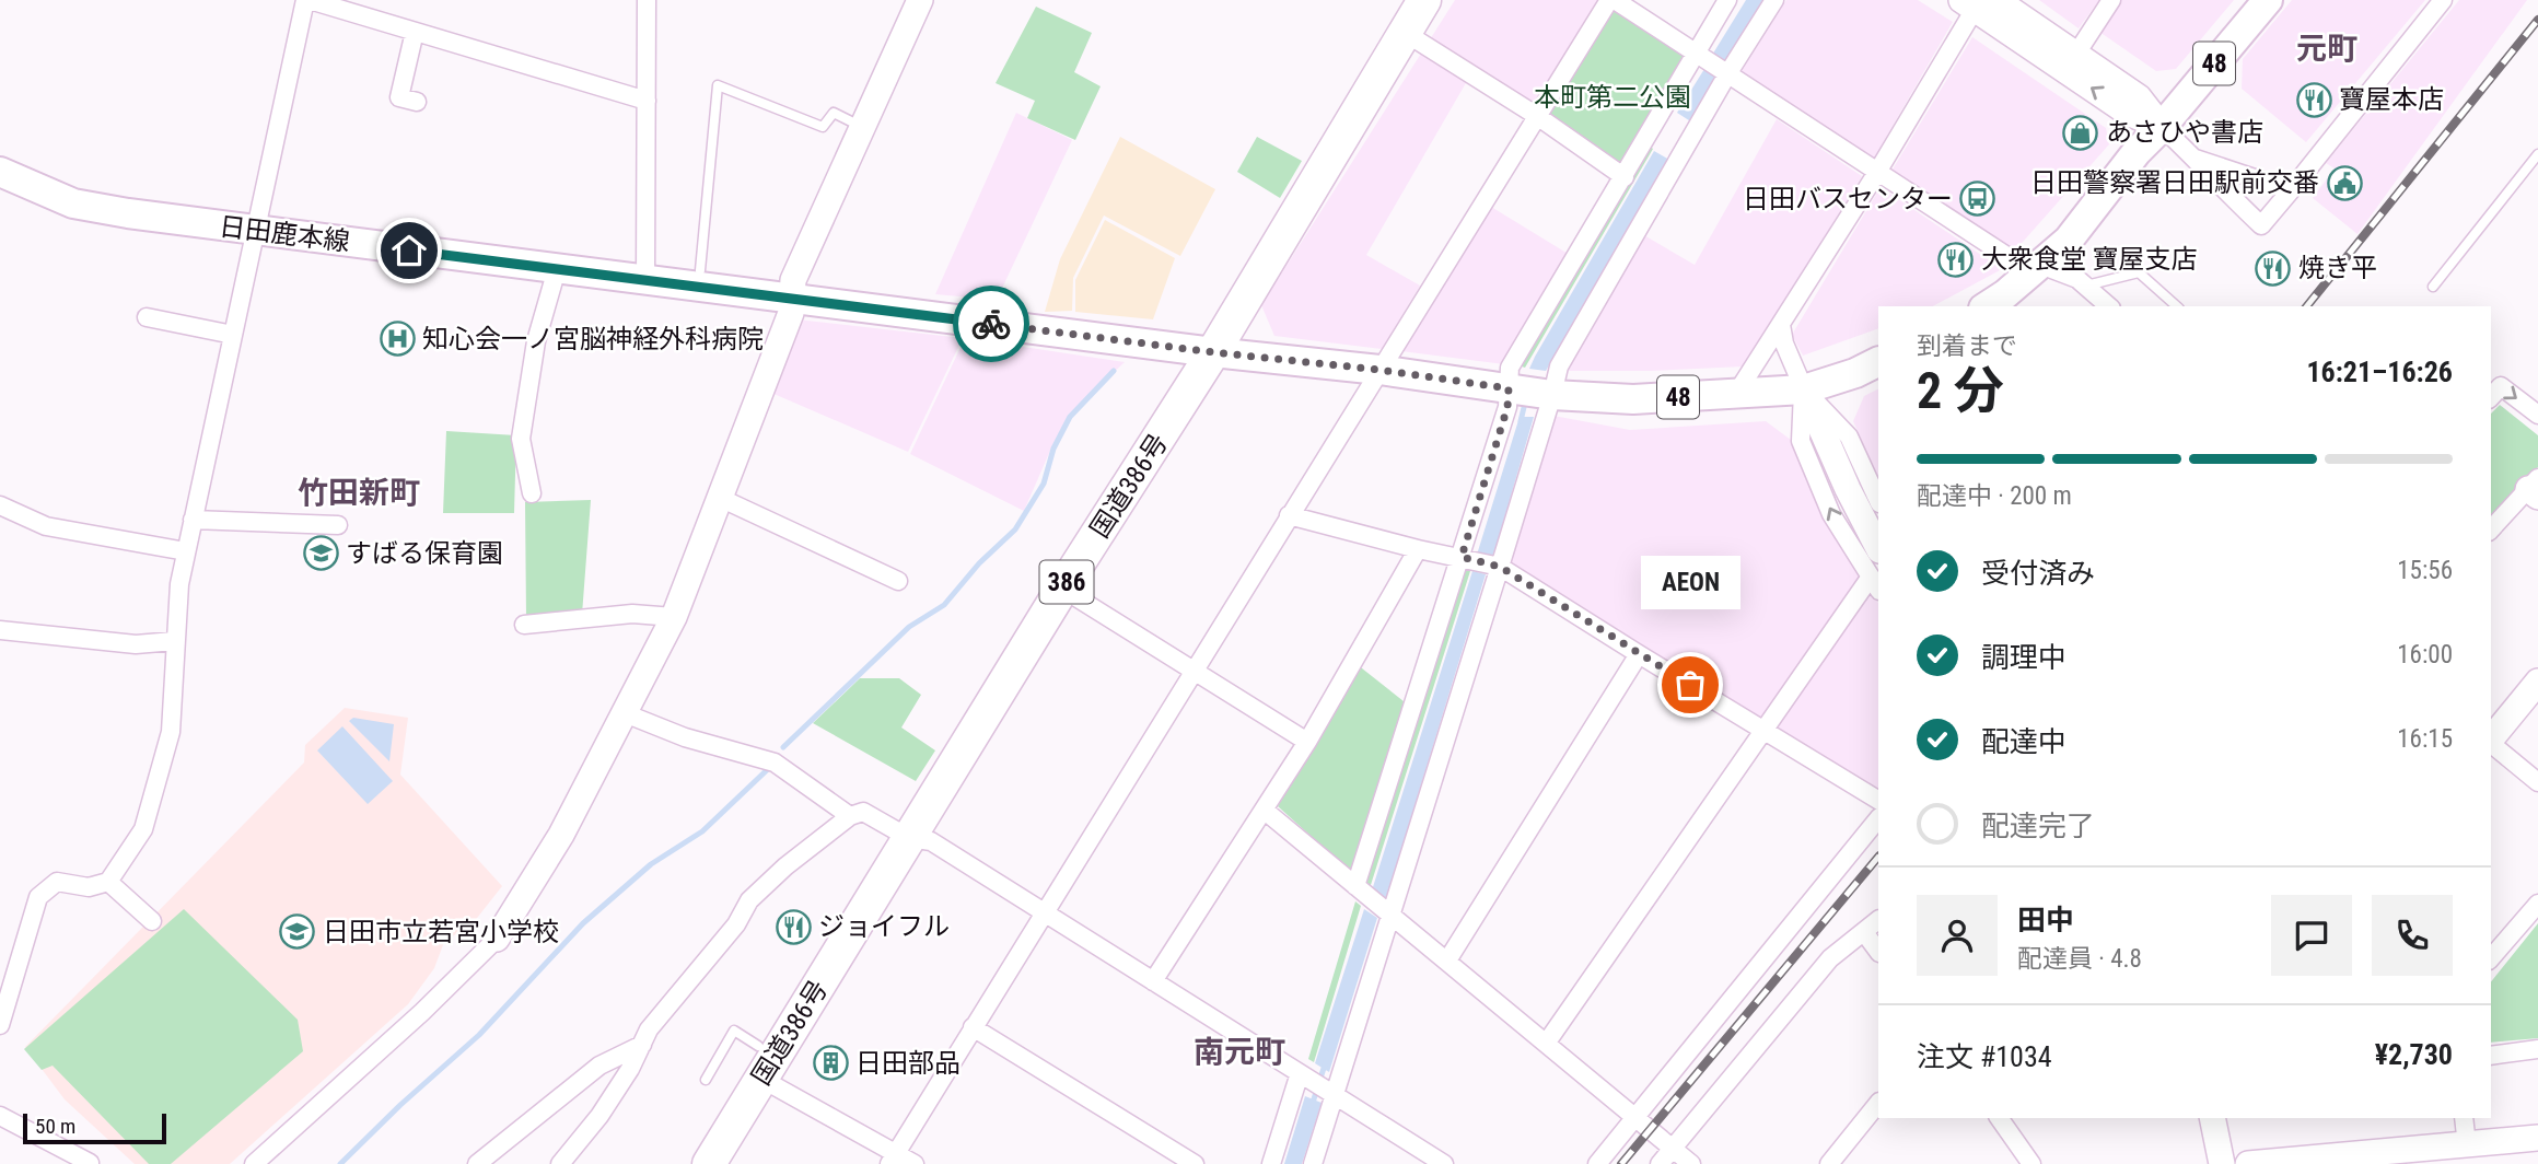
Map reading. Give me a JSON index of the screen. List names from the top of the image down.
{
  "streets": {
    "highway": ["国道386号", "386"],
    "main road": ["48", "日田鹿本線"]
  },
  "crossings": [
    ["48", "日田鹿本線"],
    ["48", "国道386号"],
    ["日田鹿本線", "国道386号"]
  ],
  "districts": ["元町", "竹田新町", "南元町"],
  "parks": ["本町第二公園"],
  "places": {
    "restaurant": [
      "寶屋本店",
      "大衆食堂 寶屋支店",
      "焼き平",
      "ジョイフル"
    ],
    "shop": ["あさひや書店"],
    "public building": ["日田警察署日田駅前交番"],
    "bus stop": ["日田バスセンター"],
    "hospital": ["知心会一ノ宮脳神経外科病院"],
    "school or university": ["すばる保育園", "日田市立若宮小学校"],
    "other": ["AEON"],
    "building": ["日田部品"]
  },
  "scale_bar": "50 m",
  "page": {
    "heading": ["2 分", "到着まで", "16:21–16:26"],
    "panel": [
      "田中",
      "配達員 · 4.8",
      "注文 #1034",
      "¥2,730"
    ],
    "bar": "配達中 · 200 m",
    "list": [
      ["受付済み", "15:56"],
      ["調理中", "16:00"],
      ["配達中", "16:15"],
      "配達完了"
    ],
    "bubble": "AEON",
    "scale": "50 m"
  }
}
